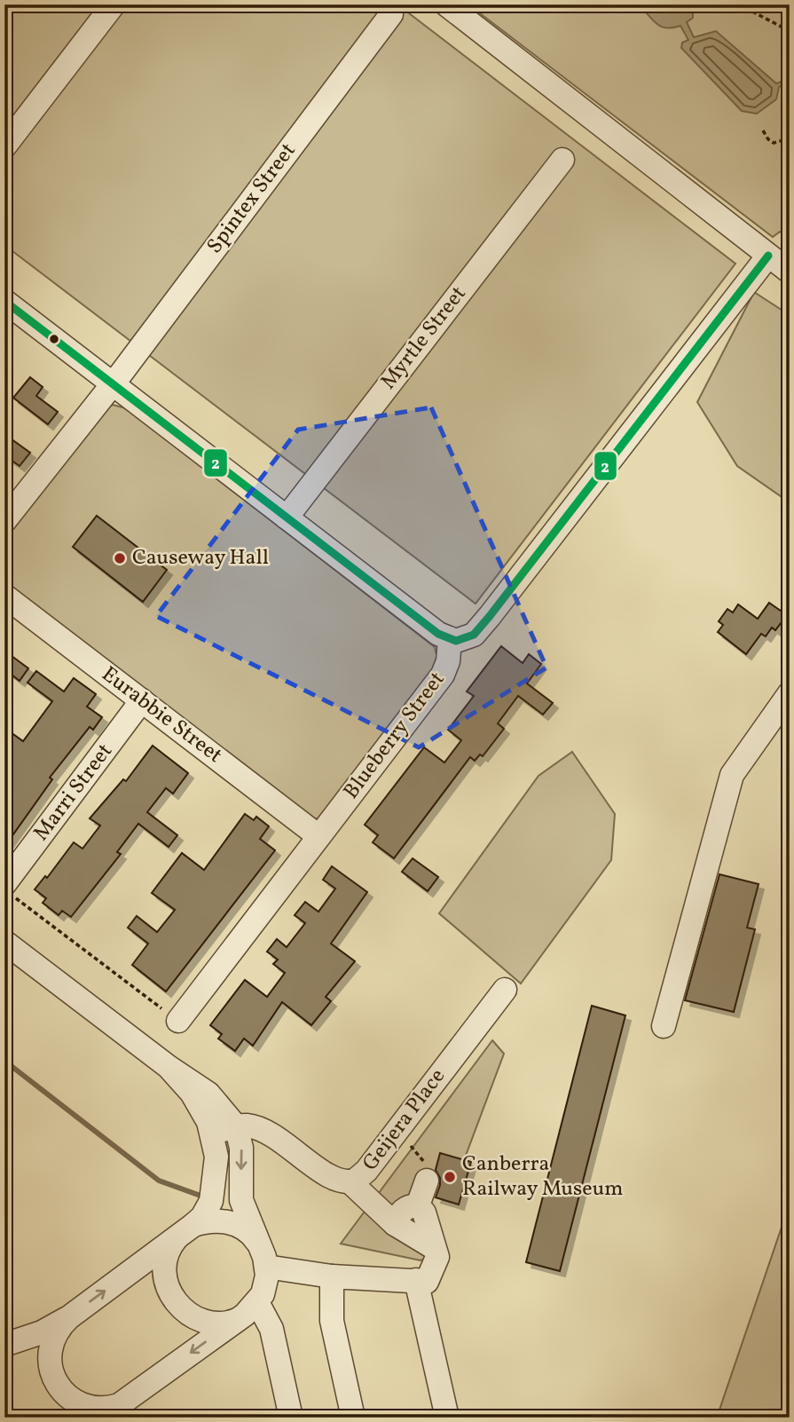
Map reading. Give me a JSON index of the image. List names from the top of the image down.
{
  "streets": {
    "street": [
      "Spintex Street",
      "Myrtle Street",
      "Eurabbie Street",
      "Blueberry Street",
      "Marri Street",
      "Geijera Place"
    ]
  },
  "crossings": [
    ["Eurabbie Street", "Blueberry Street"],
    ["Eurabbie Street", "Marri Street"]
  ],
  "places": ["Causeway Hall", "Canberra Railway Museum"],
  "lines": ["transit line 2"]
}
